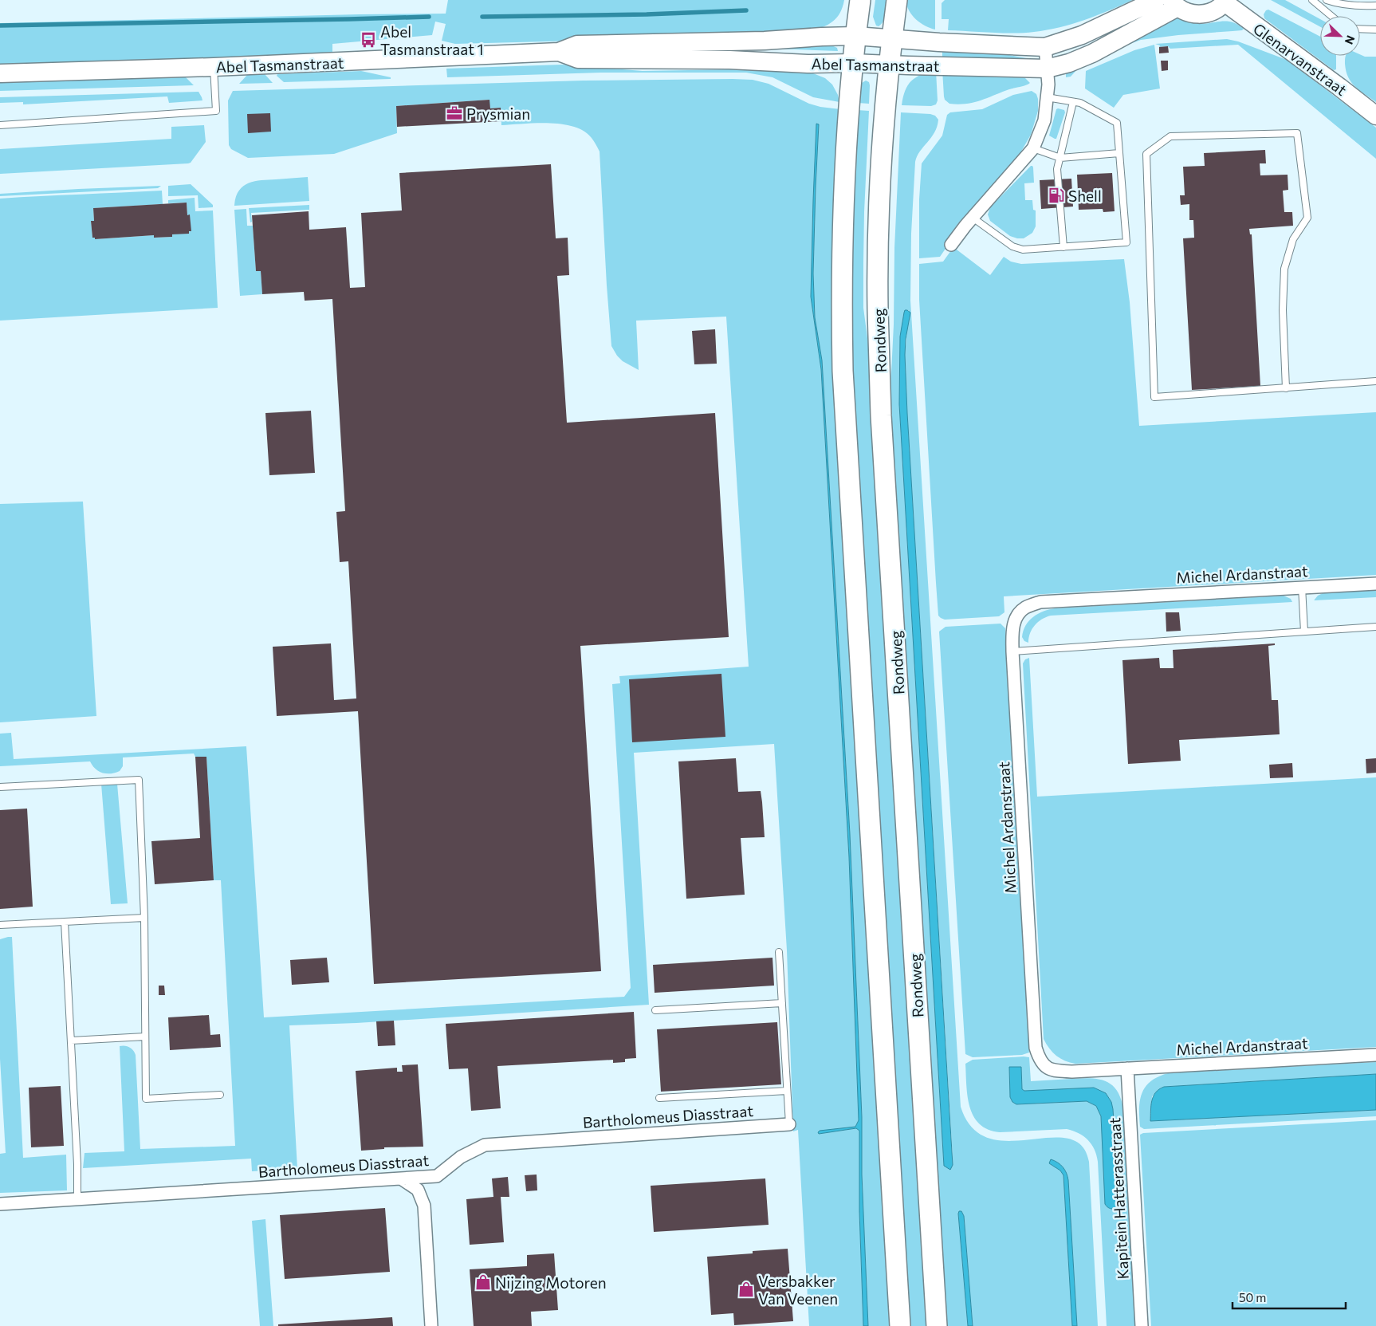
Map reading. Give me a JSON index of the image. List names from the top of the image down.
{
  "streets": {
    "main road": ["Rondweg"],
    "street": [
      "Glenarvanstraat",
      "Abel Tasmanstraat",
      "Michel Ardanstraat",
      "Bartholomeus Diasstraat",
      "Kapitein Hatterasstraat"
    ]
  },
  "crossings": [
    ["Abel Tasmanstraat", "Rondweg"],
    ["Michel Ardanstraat", "Kapitein Hatterasstraat"]
  ],
  "places": {
    "bus stop": ["Abel Tasmanstraat 1"],
    "office": ["Prysmian"],
    "fuel station": ["Shell"],
    "shop": ["Nijzing Motoren", "Versbakker Van Veenen"]
  },
  "scale_bar": "50 m",
  "north": "bottom right"
}
